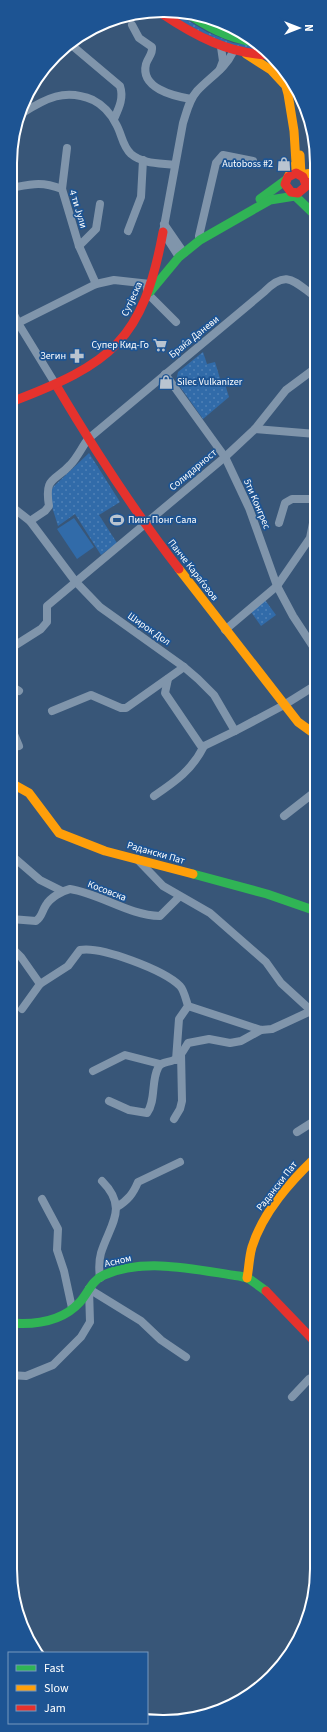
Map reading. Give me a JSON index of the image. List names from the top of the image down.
{
  "streets": {
    "street": [
      "4 ти Јули",
      "Сутјеска",
      "Браќа Даневи",
      "Солидарност",
      "5ти Конгрес",
      "Панче Караѓозов",
      "Широк Дол",
      "Радански Пат",
      "Косовска",
      "Асном"
    ]
  },
  "crossings": [
    ["Сутјеска", "Панче Караѓозов"],
    ["Браќа Даневи", "5ти Конгрес"],
    ["Браќа Даневи", "Панче Караѓозов"],
    ["Браќа Даневи", "Широк Дол"],
    ["Солидарност", "5ти Конгрес"],
    ["Солидарност", "Панче Караѓозов"],
    ["Солидарност", "Широк Дол"],
    ["Радански Пат", "Асном"]
  ],
  "places": {
    "shop": ["Autoboss #2", "Silec Vulkanizer"],
    "supermarket": ["Супер Кид-Го"],
    "pharmacy": ["Зегин"],
    "sports": ["Пинг Понг Сала"]
  },
  "legend": ["Fast", "Slow", "Jam"],
  "north": "right"
}
